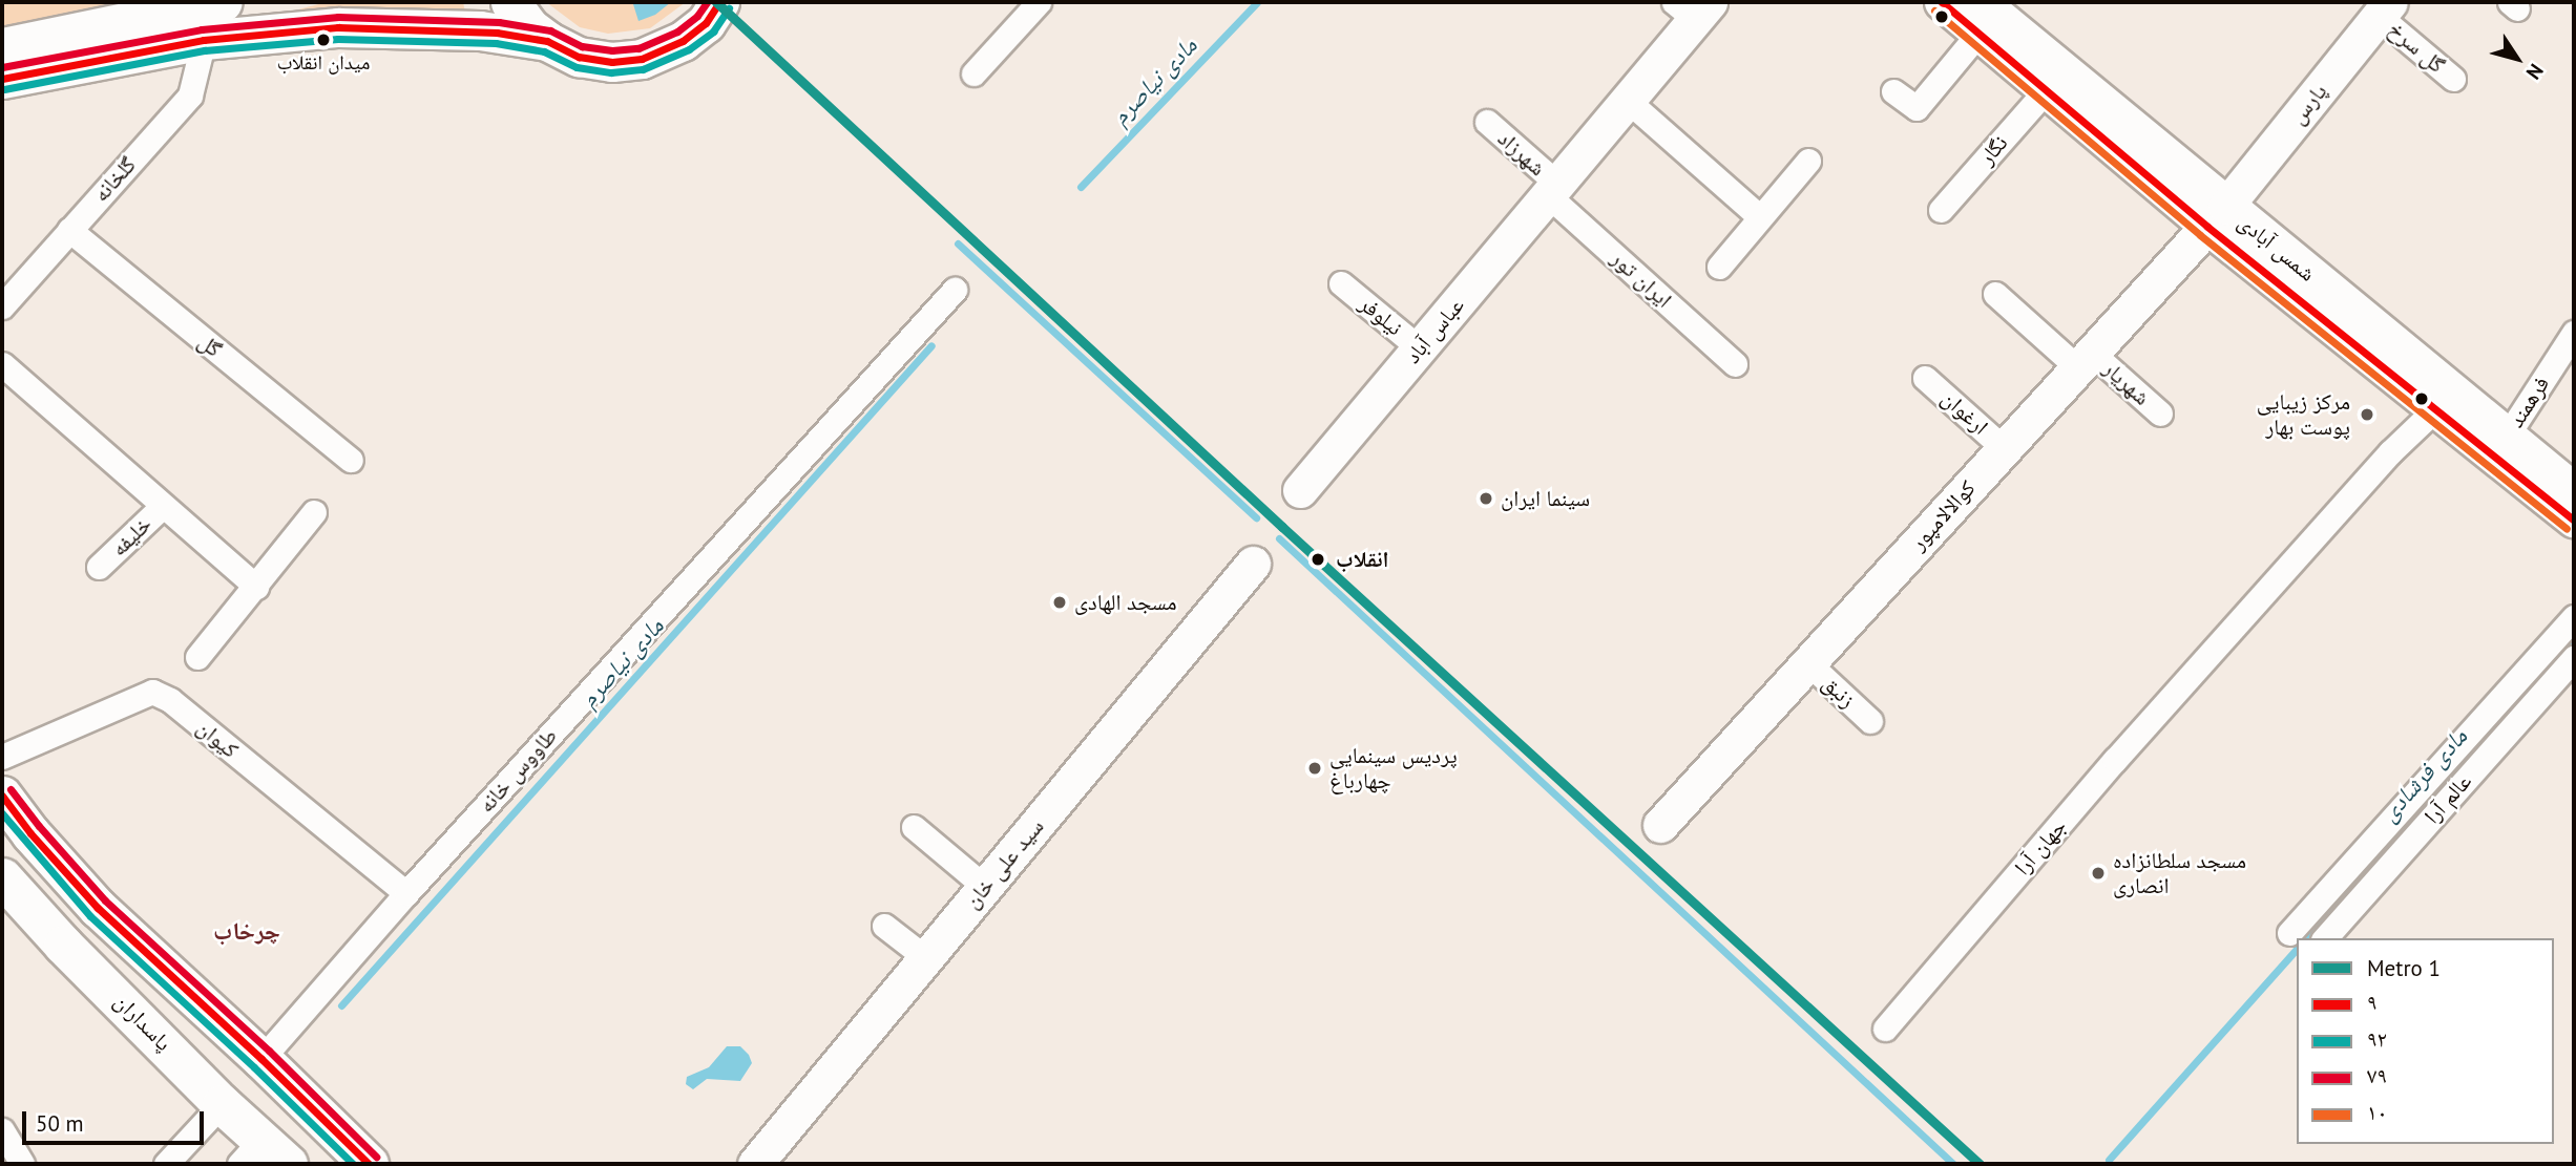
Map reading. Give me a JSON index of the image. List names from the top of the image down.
{
  "streets": {
    "main road": ["پاسداران"],
    "street": [
      "گل سرخ",
      "پارس",
      "نگار",
      "شهرزاد",
      "گلخانه",
      "شمس آبادی",
      "ایران تور",
      "نیلوفر",
      "عباس آباد",
      "گل",
      "شهریار",
      "فرهمند",
      "ارغوان",
      "کوالالامپور",
      "خلیفه",
      "زنبق",
      "کیوان",
      "طاووس خانه",
      "عالم آرا",
      "جهان آرا",
      "سید علی خان"
    ]
  },
  "crossings": [
    ["گل سرخ", "پارس"],
    ["پارس", "شمس آبادی"],
    ["پارس", "کوالالامپور"],
    ["نگار", "شمس آبادی"],
    ["شهرزاد", "ایران تور"],
    ["شهرزاد", "عباس آباد"],
    ["گلخانه", "گل"],
    ["شمس آبادی", "فرهمند"],
    ["شمس آبادی", "کوالالامپور"],
    ["شمس آبادی", "جهان آرا"],
    ["ایران تور", "عباس آباد"],
    ["نیلوفر", "عباس آباد"],
    ["شهریار", "کوالالامپور"],
    ["ارغوان", "کوالالامپور"],
    ["کوالالامپور", "زنبق"],
    ["کیوان", "طاووس خانه"]
  ],
  "districts": ["چرخاب"],
  "water": ["مادی نیاصرم", "مادی فرشادی"],
  "places": [
    "میدان انقلاب",
    "مرکز زیبایی پوست بهار",
    "سینما ایران",
    "انقلاب",
    "مسجد الهادی",
    "پردیس سینمایی چهارباغ",
    "مسجد سلطانزاده انصاری"
  ],
  "lines": [
    "metro line 1",
    "transit line ۹",
    "transit line ۷۹",
    "transit line ۹۲",
    "transit line ۱۰"
  ],
  "legend": [
    "Metro 1",
    "۹",
    "۹۲",
    "۷۹",
    "۱۰"
  ],
  "scale_bar": "50 m",
  "north": "bottom right"
}
